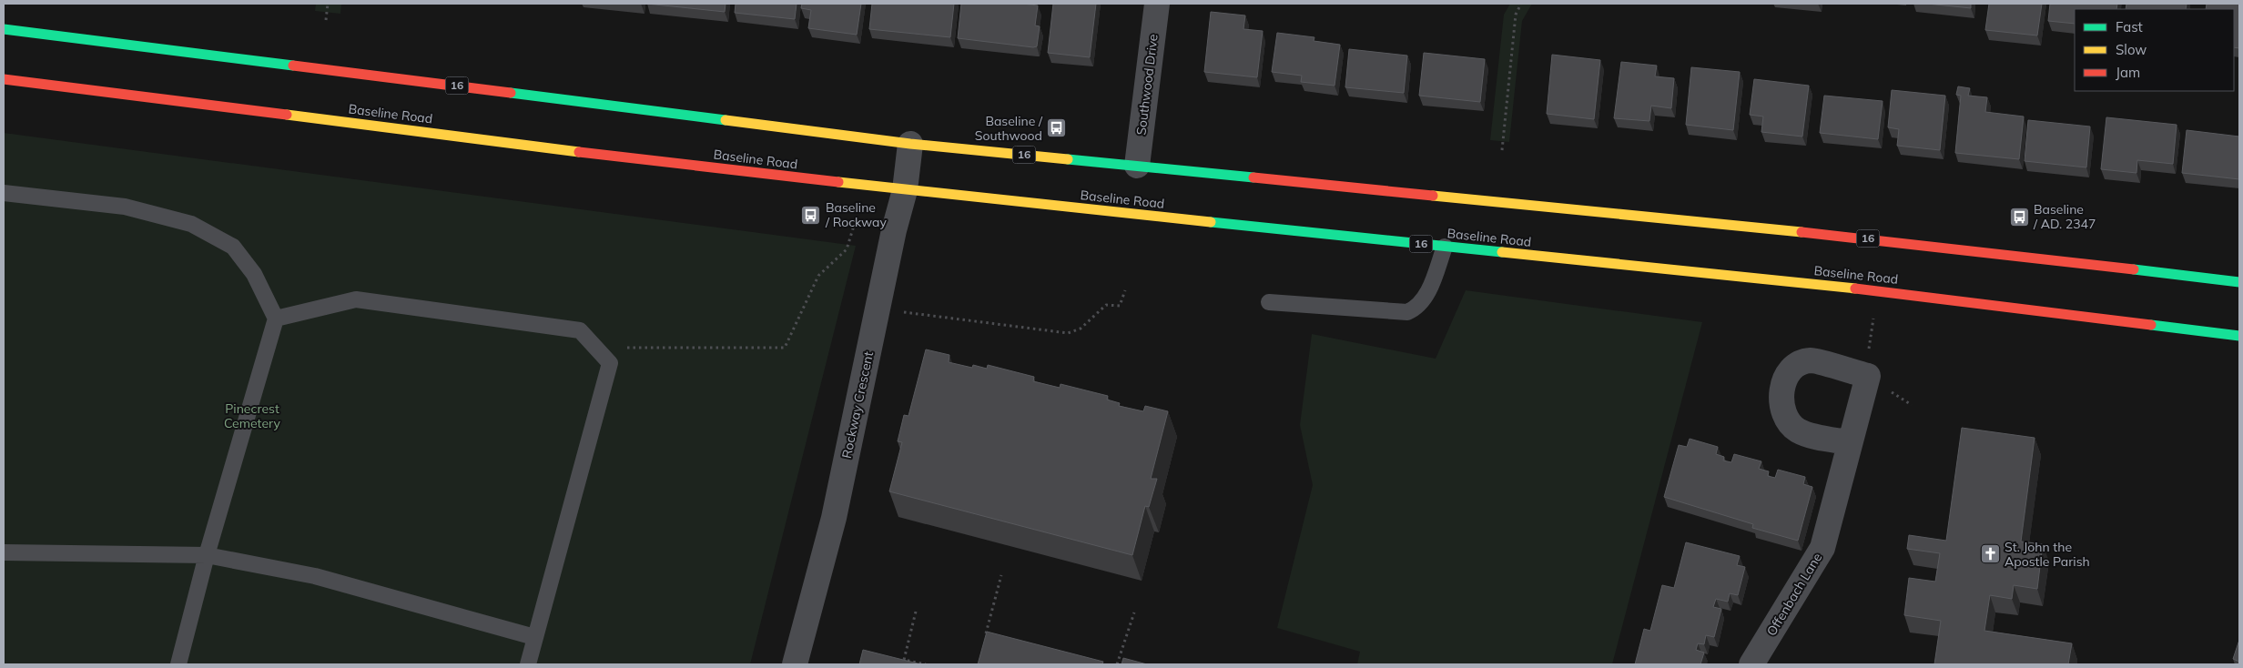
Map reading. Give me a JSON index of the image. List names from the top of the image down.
{
  "streets": {
    "main road": ["16", "Baseline Road"],
    "street": ["Southwood Drive", "Rockway Crescent", "Offenbach Lane"]
  },
  "crossings": [
    ["Southwood Drive", "16"],
    ["16", "Rockway Crescent"],
    ["Baseline Road", "Rockway Crescent"]
  ],
  "parks": ["Pinecrest Cemetery"],
  "places": {
    "bus stop": ["Baseline / Southwood", "Baseline / Rockway", "Baseline / AD. 2347"],
    "church": ["St. John the Apostle Parish"]
  },
  "legend": ["Fast", "Slow", "Jam"]
}
